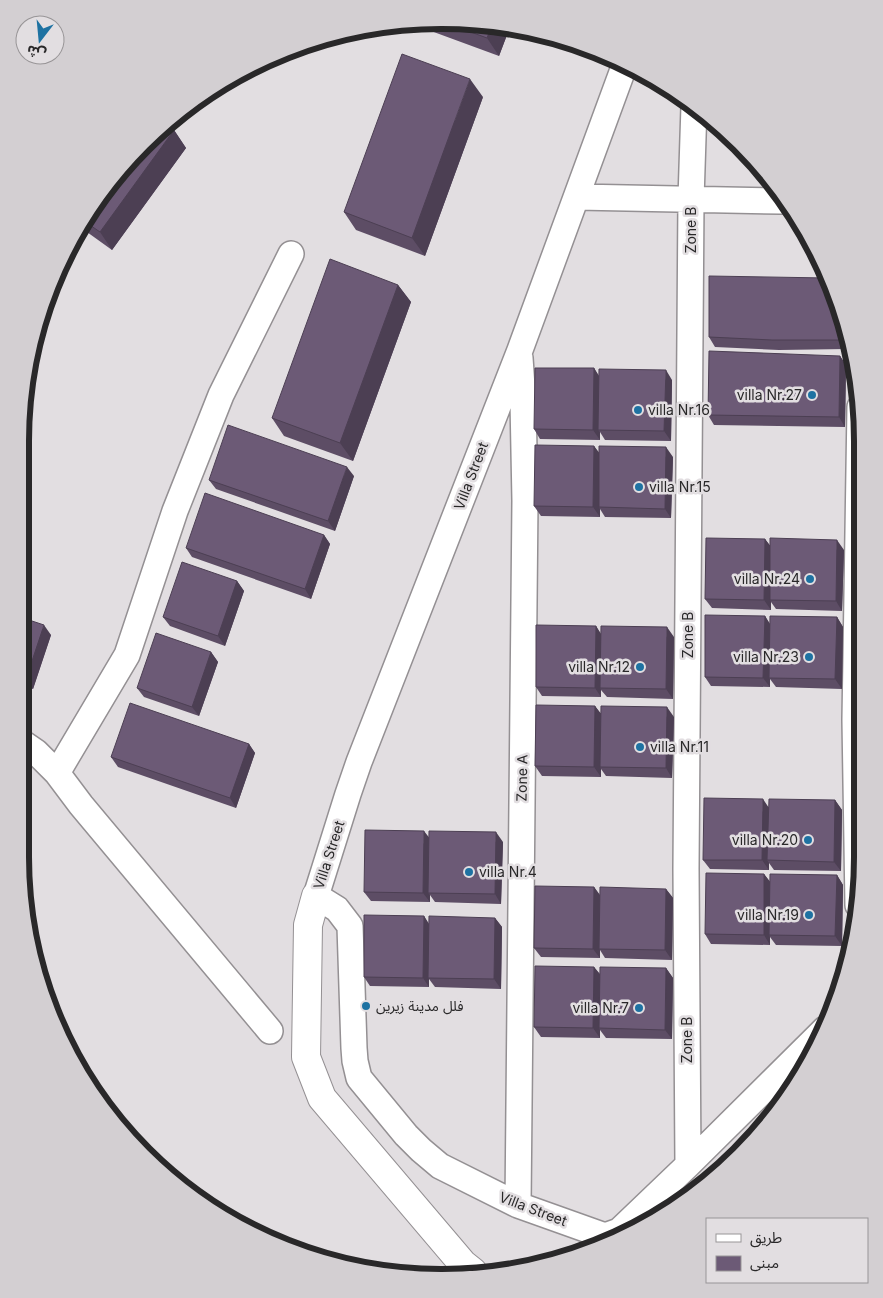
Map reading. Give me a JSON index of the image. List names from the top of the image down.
{
  "streets": {
    "street": ["Zone B", "Villa Street", "Zone A"]
  },
  "crossings": [
    ["Zone B", "Villa Street"],
    ["Villa Street", "Zone A"]
  ],
  "places": [
    "villa Nr.27",
    "villa Nr.16",
    "villa Nr.15",
    "villa Nr.24",
    "villa Nr.23",
    "villa Nr.12",
    "villa Nr.11",
    "villa Nr.20",
    "villa Nr.4",
    "villa Nr.19",
    "فلل مدينة زيرين",
    "villa Nr.7"
  ],
  "legend": ["طريق", "مبنى"],
  "north": "bottom"
}
